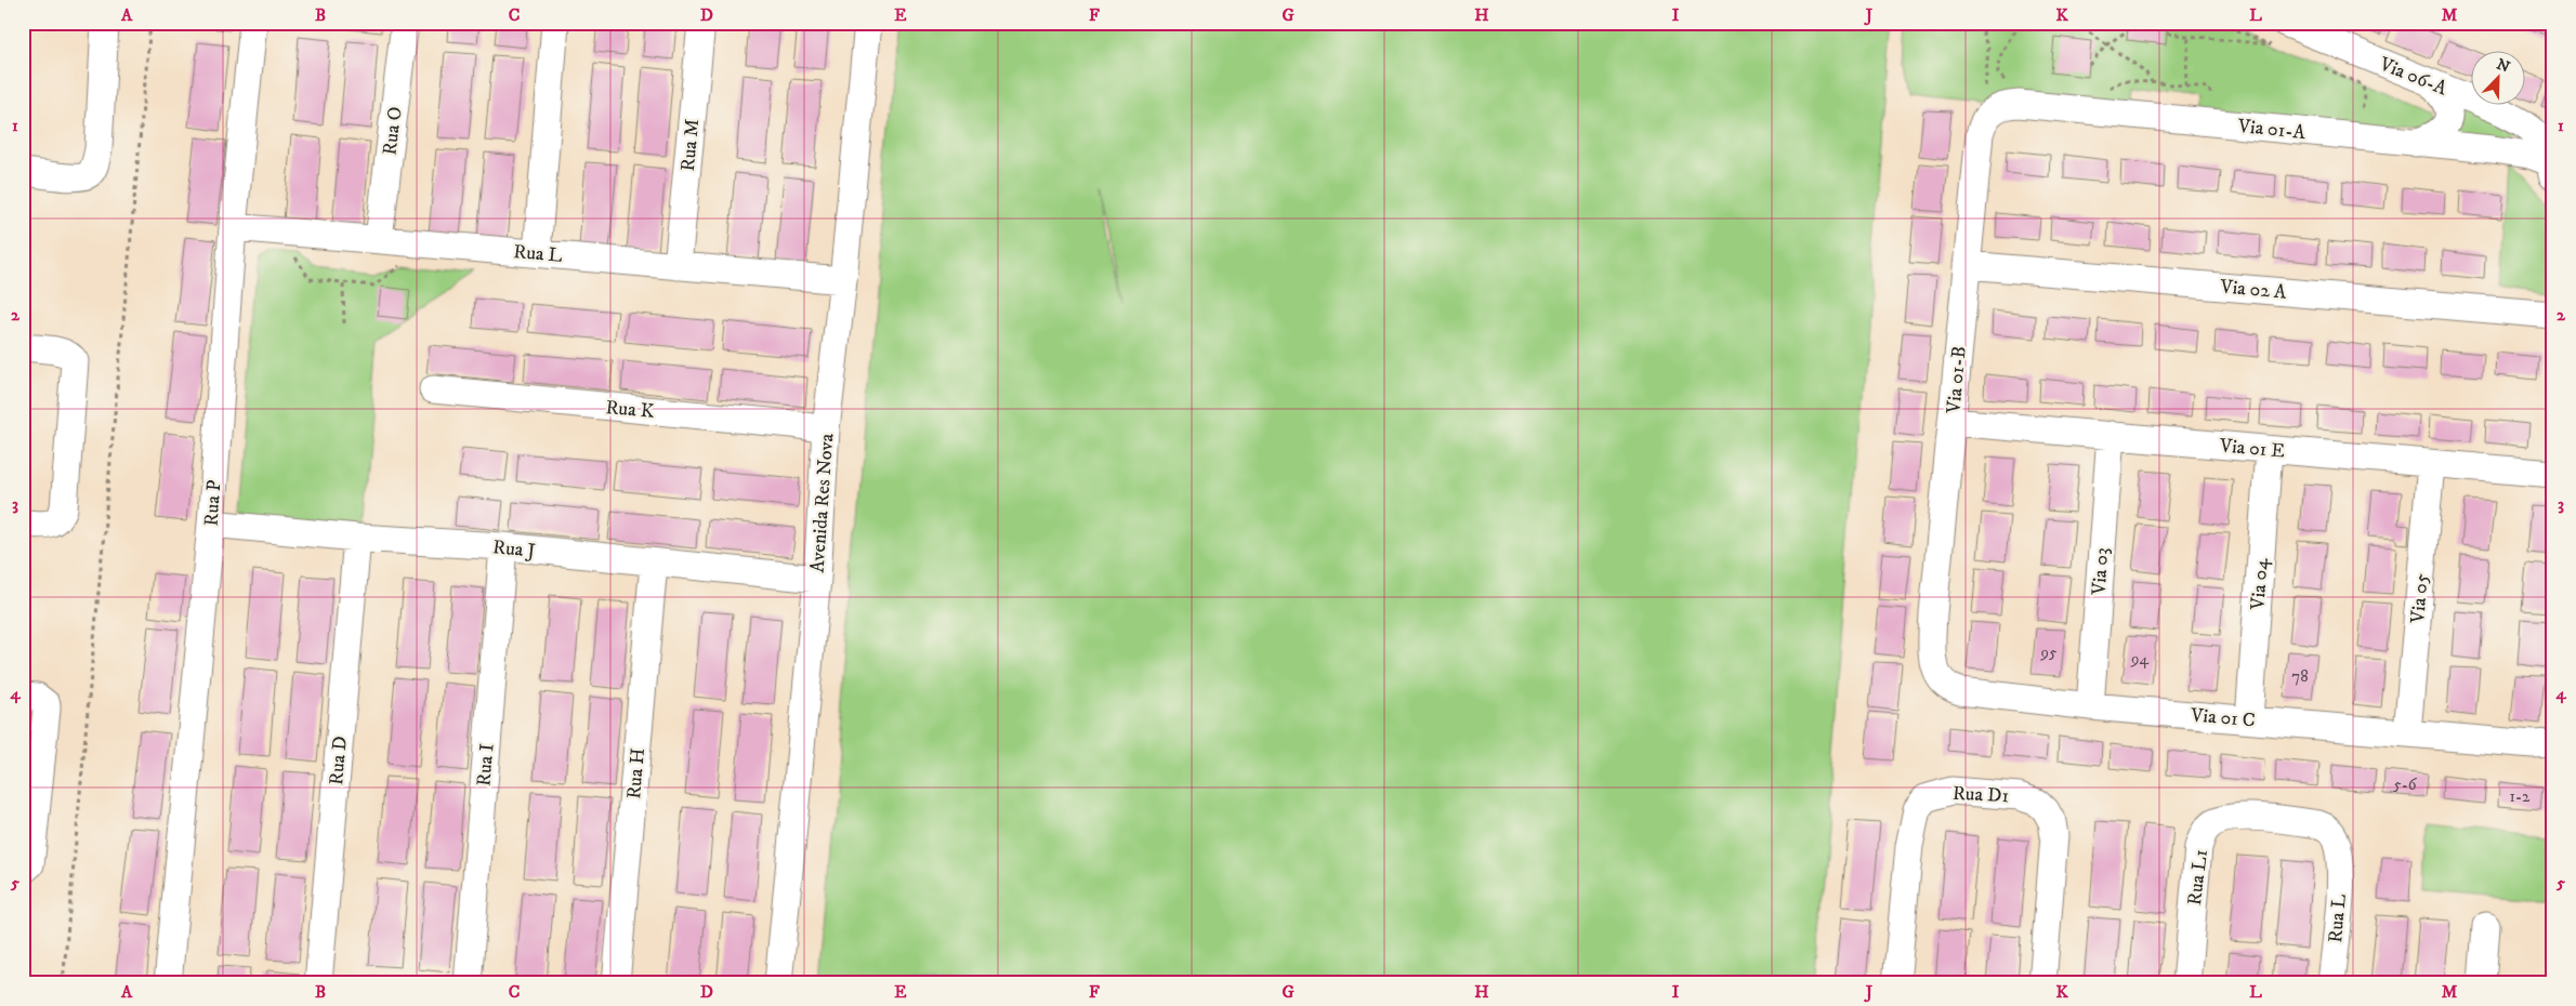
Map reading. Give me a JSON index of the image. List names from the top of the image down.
{
  "streets": {
    "street": [
      "Via 06-A",
      "Via 01-A",
      "Rua O",
      "Rua M",
      "Rua L",
      "Via 02 A",
      "Via 01-B",
      "Rua K",
      "Via 01 E",
      "Rua P",
      "Avenida Res Nova",
      "Rua J",
      "Via 03",
      "Via 04",
      "Via 05",
      "Via 01 C",
      "Rua D",
      "Rua I",
      "Rua H",
      "Rua D1",
      "Rua L1"
    ]
  },
  "crossings": [
    ["Via 06-A", "Via 01-A"],
    ["Via 01-A", "Via 01-B"],
    ["Rua O", "Rua L"],
    ["Rua M", "Rua L"],
    ["Rua L", "Rua P"],
    ["Rua L", "Avenida Res Nova"],
    ["Rua L", "Rua L1"],
    ["Via 02 A", "Via 01-B"],
    ["Via 01-B", "Via 01 E"],
    ["Via 01-B", "Via 01 C"],
    ["Rua K", "Avenida Res Nova"],
    ["Via 01 E", "Via 03"],
    ["Via 01 E", "Via 04"],
    ["Via 01 E", "Via 05"],
    ["Rua P", "Rua J"],
    ["Avenida Res Nova", "Rua J"],
    ["Rua J", "Rua D"],
    ["Rua J", "Rua I"],
    ["Rua J", "Rua H"],
    ["Via 03", "Via 01 C"],
    ["Via 04", "Via 01 C"],
    ["Via 05", "Via 01 C"]
  ],
  "house_numbers": [
    "95",
    "94",
    "78",
    "5-6",
    "1-2"
  ],
  "north": "top right",
  "grid": {
    "columns": [
      "A",
      "B",
      "C",
      "D",
      "E",
      "F",
      "G",
      "H",
      "I",
      "J",
      "K",
      "L",
      "M"
    ],
    "rows": [
      "1",
      "2",
      "3",
      "4",
      "5"
    ]
  }
}
